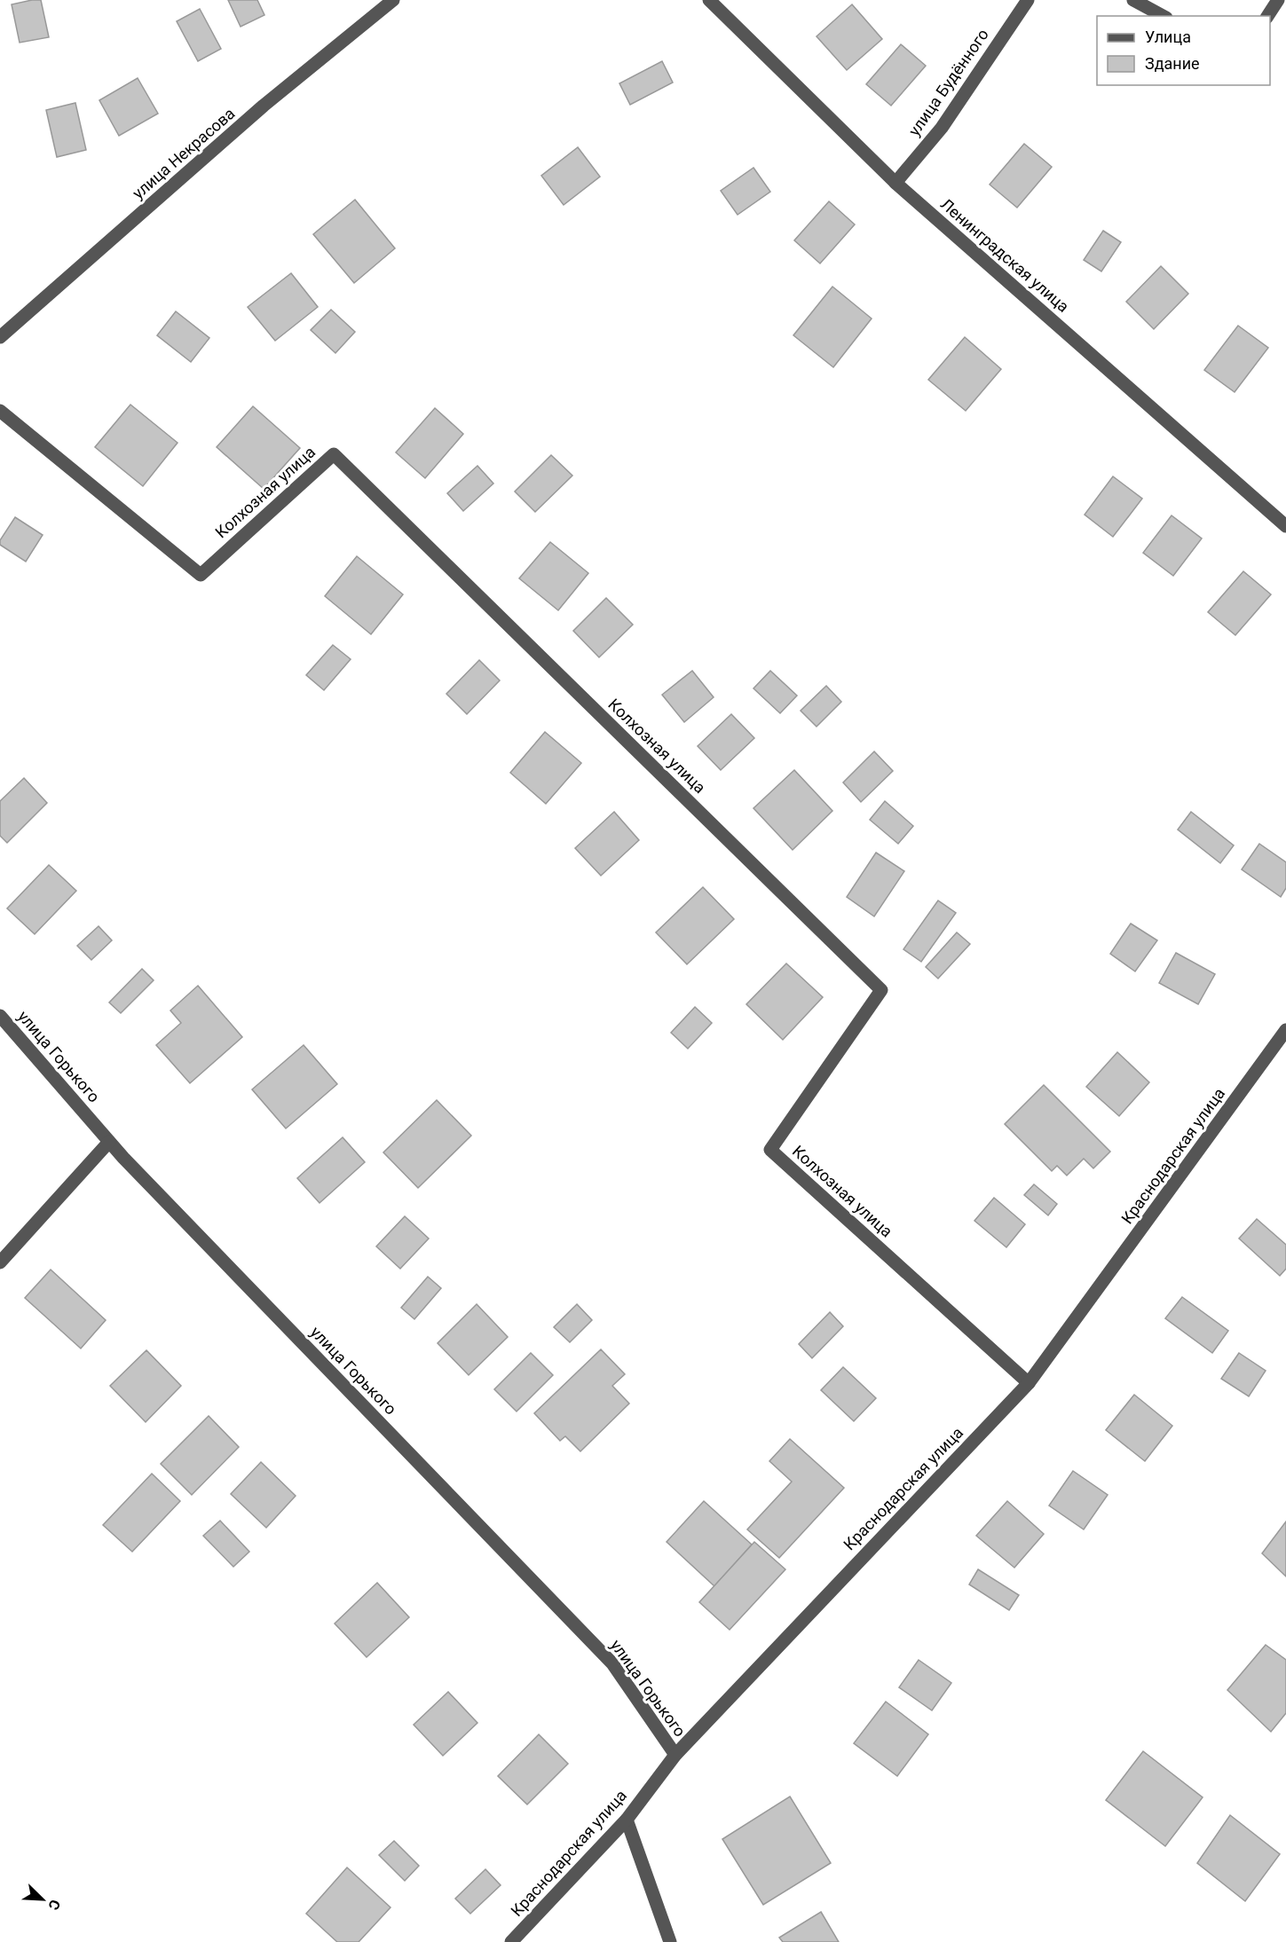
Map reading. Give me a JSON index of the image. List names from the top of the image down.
{
  "streets": {
    "street": [
      "улица Будённого",
      "улица Некрасова",
      "Ленинградская улица",
      "Колхозная улица",
      "улица Горького",
      "Краснодарская улица"
    ]
  },
  "crossings": [
    ["улица Будённого", "Ленинградская улица"],
    ["Колхозная улица", "Краснодарская улица"],
    ["улица Горького", "Краснодарская улица"]
  ],
  "legend": ["Улица", "Здание"],
  "north": "bottom right"
}
